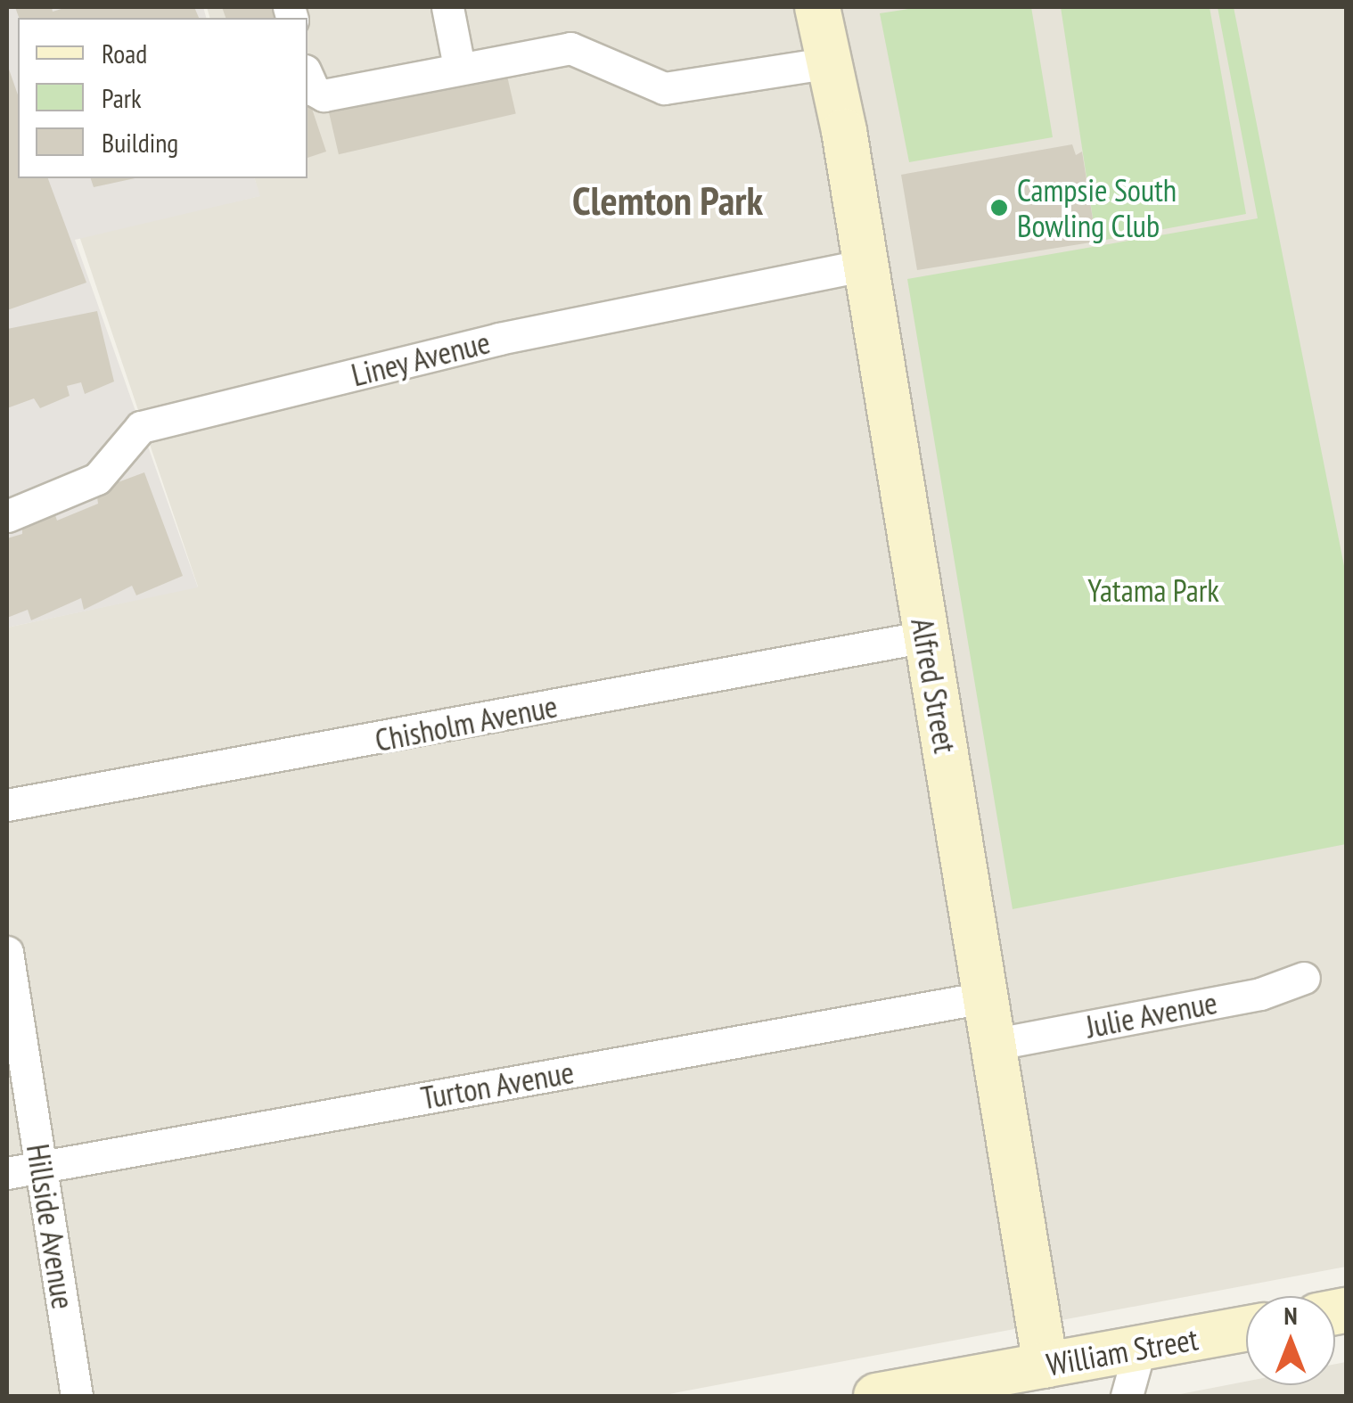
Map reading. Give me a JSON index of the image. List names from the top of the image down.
{
  "streets": {
    "street": [
      "Liney Avenue",
      "Alfred Street",
      "Chisholm Avenue",
      "Julie Avenue",
      "Turton Avenue",
      "Hillside Avenue",
      "William Street"
    ]
  },
  "crossings": [
    ["Liney Avenue", "Alfred Street"],
    ["Alfred Street", "Chisholm Avenue"],
    ["Alfred Street", "Julie Avenue"],
    ["Alfred Street", "Turton Avenue"],
    ["Alfred Street", "William Street"],
    ["Turton Avenue", "Hillside Avenue"]
  ],
  "districts": ["Clemton Park"],
  "parks": ["Yatama Park"],
  "places": ["Campsie South Bowling Club"],
  "legend": ["Road", "Park", "Building"],
  "north": "top"
}
